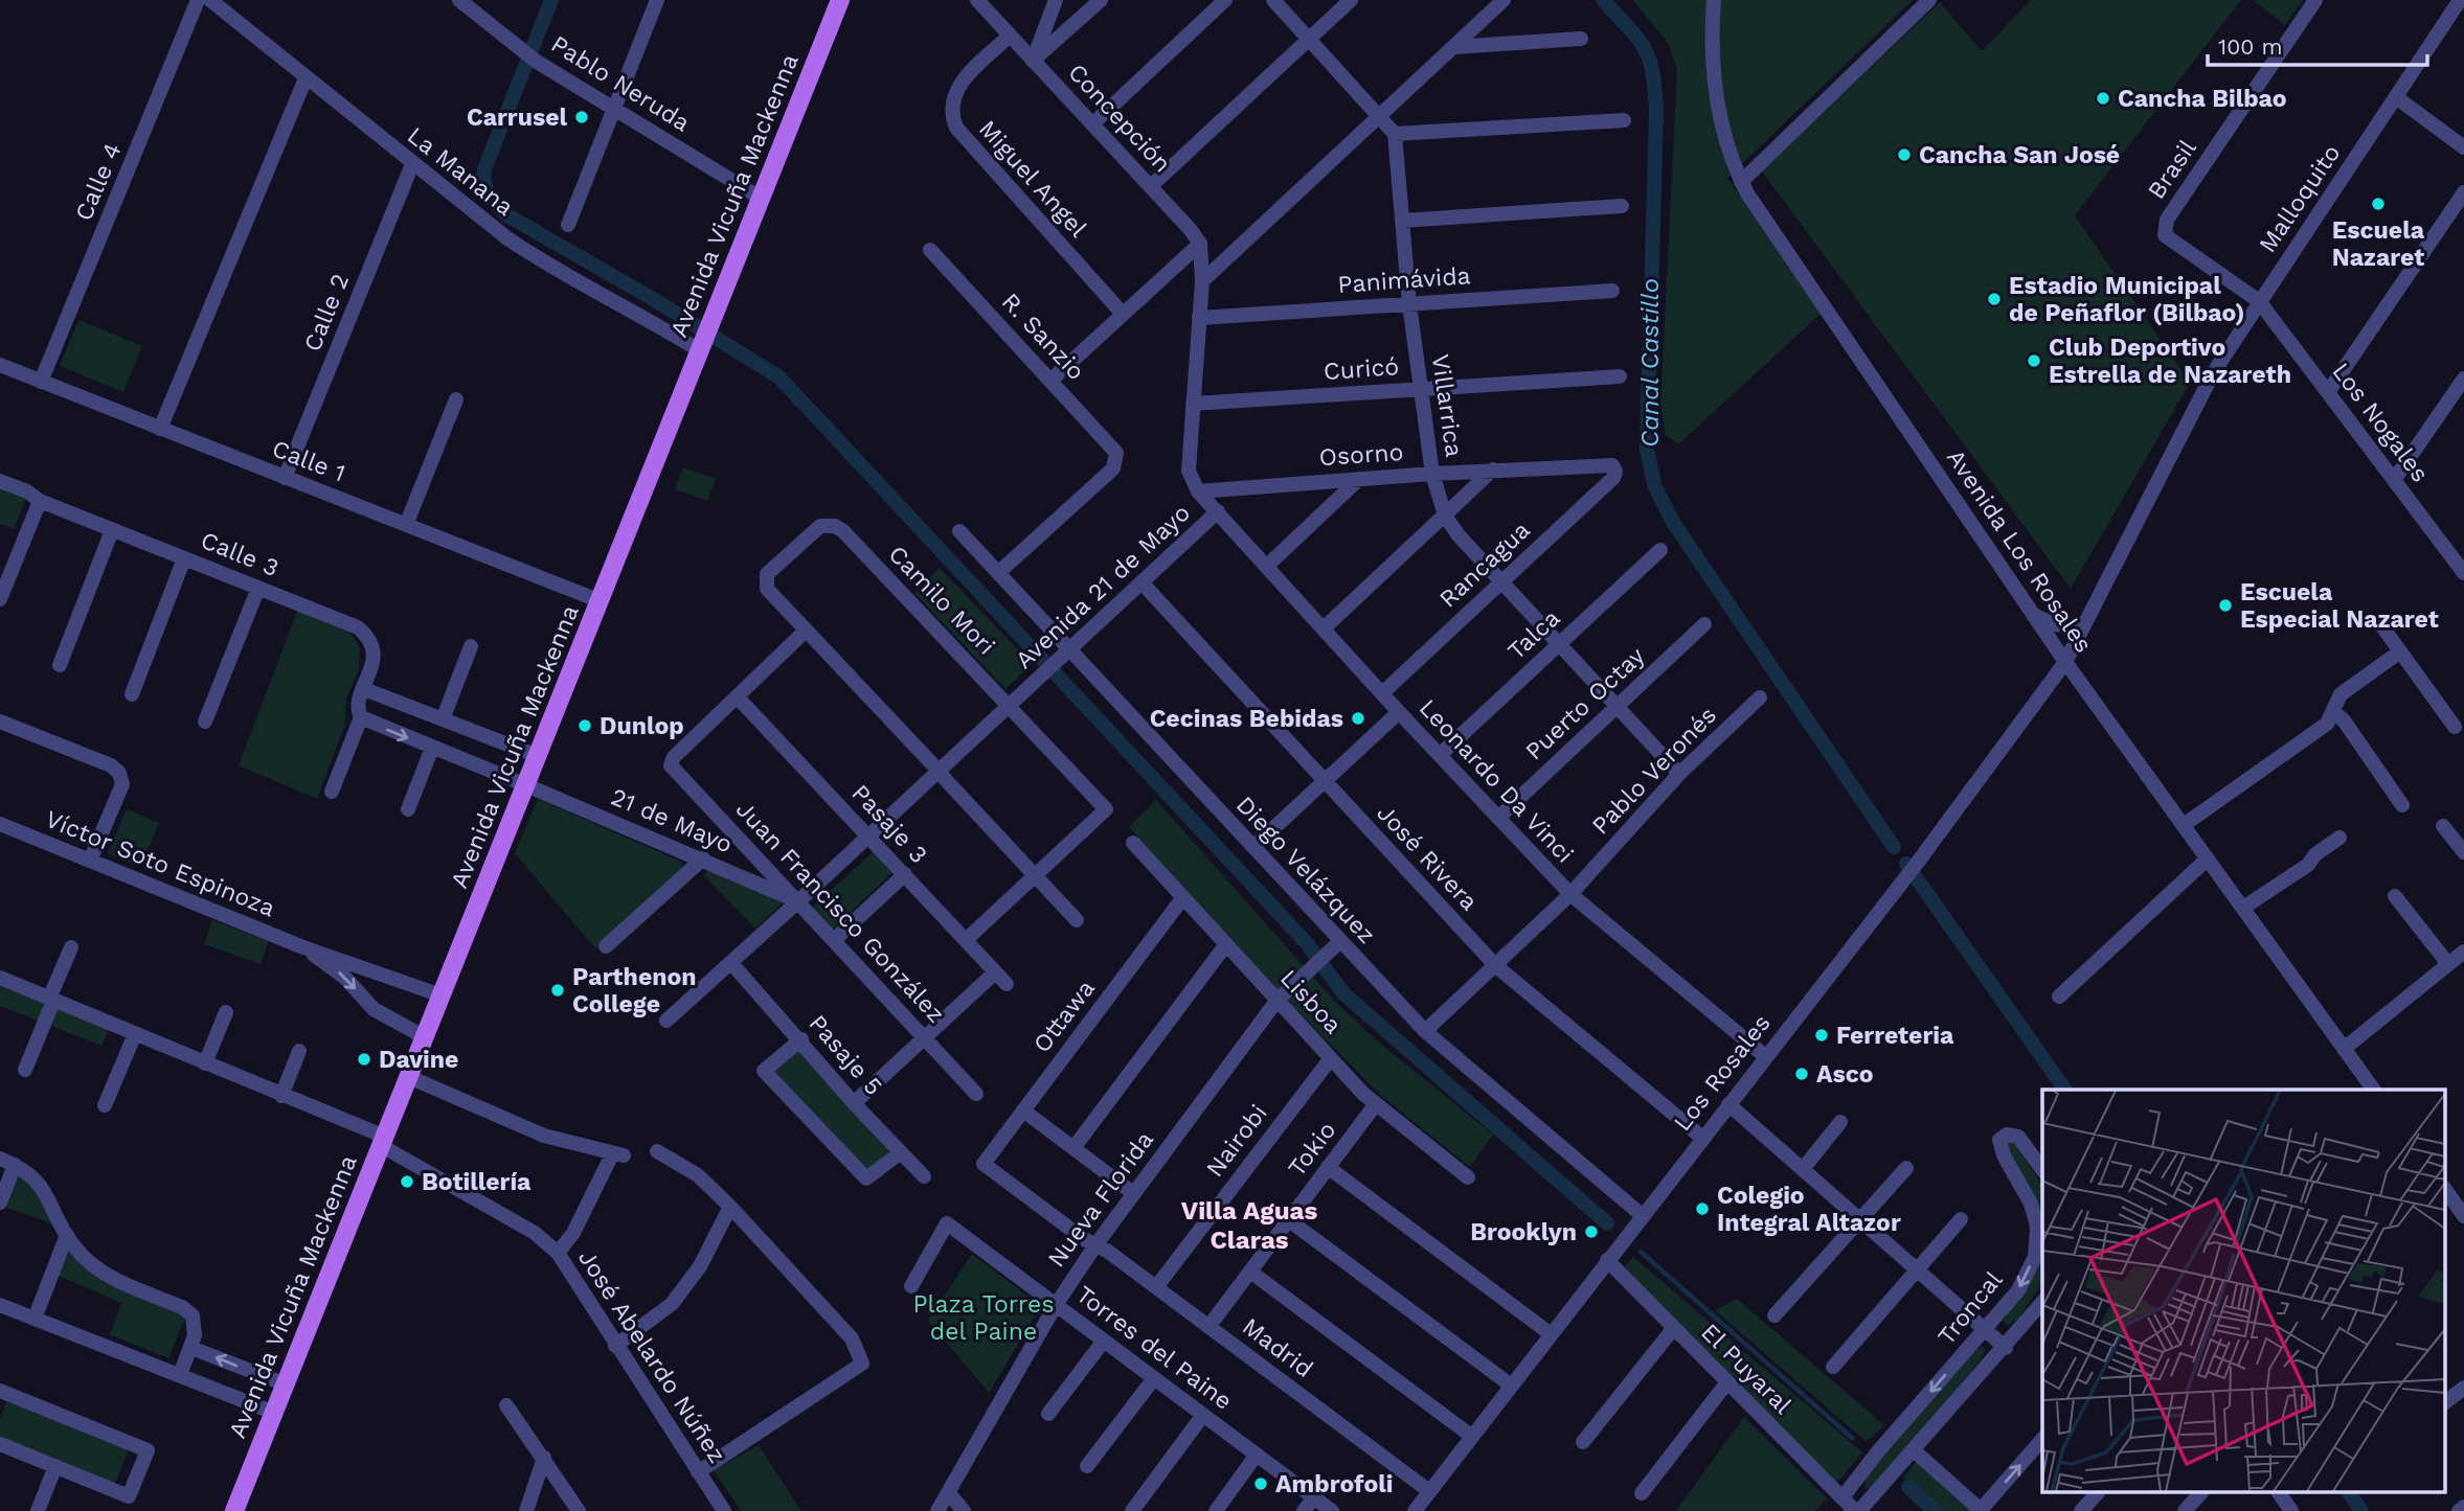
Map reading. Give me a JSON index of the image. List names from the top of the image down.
{
  "streets": {
    "main road": ["Avenida Vicuña Mackenna"],
    "street": [
      "Pablo Neruda",
      "Concepción",
      "Brasil",
      "La Manana",
      "Miguel Angel",
      "Calle 4",
      "Malloquito",
      "Panimávida",
      "Calle 2",
      "R. Sanzio",
      "Curicó",
      "Villarrica",
      "Los Nogales",
      "Osorno",
      "Calle 1",
      "Avenida Los Rosales",
      "Calle 3",
      "Rancagua",
      "Avenida 21 de Mayo",
      "Camilo Mori",
      "Talca",
      "Puerto Octay",
      "Pablo Veronés",
      "Leonardo Da Vinci",
      "21 de Mayo",
      "Pasaje 3",
      "José Rivera",
      "Víctor Soto Espinoza",
      "Diego Velázquez",
      "Juan Francisco González",
      "Lisboa",
      "Ottawa",
      "Pasaje 5",
      "Los Rosales",
      "Nairobi",
      "Tokio",
      "Nueva Florida",
      "Troncal",
      "Torres del Paine",
      "Madrid",
      "José Abelardo Núñez",
      "El Puyaral"
    ]
  },
  "crossings": [
    ["Pablo Neruda", "Avenida Vicuña Mackenna"],
    ["Concepción", "Miguel Angel"],
    ["Brasil", "Malloquito"],
    ["Brasil", "Los Nogales"],
    ["La Manana", "Avenida Vicuña Mackenna"],
    ["La Manana", "Calle 2"],
    ["Calle 4", "Calle 1"],
    ["Avenida Vicuña Mackenna", "Calle 1"],
    ["Avenida Vicuña Mackenna", "21 de Mayo"],
    ["Avenida Vicuña Mackenna", "Víctor Soto Espinoza"],
    ["Avenida Vicuña Mackenna", "José Abelardo Núñez"],
    ["Malloquito", "Los Nogales"],
    ["Malloquito", "Avenida Los Rosales"],
    ["Malloquito", "Los Rosales"],
    ["Panimávida", "Villarrica"],
    ["Panimávida", "Avenida 21 de Mayo"],
    ["Calle 2", "Calle 1"],
    ["R. Sanzio", "Diego Velázquez"],
    ["Curicó", "Villarrica"],
    ["Curicó", "Avenida 21 de Mayo"],
    ["Villarrica", "Osorno"],
    ["Villarrica", "Rancagua"],
    ["Villarrica", "Talca"],
    ["Villarrica", "Puerto Octay"],
    ["Villarrica", "Pablo Veronés"],
    ["Osorno", "Rancagua"],
    ["Osorno", "Avenida 21 de Mayo"],
    ["Avenida Los Rosales", "Los Rosales"],
    ["Calle 3", "21 de Mayo"],
    ["Rancagua", "Leonardo Da Vinci"],
    ["Avenida 21 de Mayo", "Camilo Mori"],
    ["Avenida 21 de Mayo", "Leonardo Da Vinci"],
    ["Avenida 21 de Mayo", "21 de Mayo"],
    ["Avenida 21 de Mayo", "Pasaje 3"],
    ["Avenida 21 de Mayo", "José Rivera"],
    ["Avenida 21 de Mayo", "Diego Velázquez"],
    ["Avenida 21 de Mayo", "Juan Francisco González"],
    ["Avenida 21 de Mayo", "Pasaje 5"],
    ["Talca", "Leonardo Da Vinci"],
    ["Puerto Octay", "Leonardo Da Vinci"],
    ["Pablo Veronés", "Leonardo Da Vinci"],
    ["Pablo Veronés", "José Rivera"],
    ["Pablo Veronés", "Diego Velázquez"],
    ["Leonardo Da Vinci", "Los Rosales"],
    ["21 de Mayo", "Juan Francisco González"],
    ["Pasaje 3", "Juan Francisco González"],
    ["José Rivera", "Los Rosales"],
    ["Diego Velázquez", "Los Rosales"],
    ["Diego Velázquez", "Nueva Florida"],
    ["Lisboa", "Ottawa"],
    ["Lisboa", "Nairobi"],
    ["Lisboa", "Tokio"],
    ["Lisboa", "Nueva Florida"],
    ["Ottawa", "Madrid"],
    ["Los Rosales", "Madrid"],
    ["Los Rosales", "El Puyaral"],
    ["Nairobi", "Madrid"],
    ["Tokio", "Madrid"],
    ["Nueva Florida", "Torres del Paine"],
    ["Nueva Florida", "Madrid"],
    ["Troncal", "El Puyaral"]
  ],
  "districts": ["Villa Aguas Claras"],
  "water": ["Canal Castillo"],
  "parks": ["Plaza Torres del Paine"],
  "places": [
    "Cancha Bilbao",
    "Carrusel",
    "Cancha San José",
    "Escuela Nazaret",
    "Estadio Municipal de Peñaflor (Bilbao)",
    "Club Deportivo Estrella de Nazareth",
    "Escuela Especial Nazaret",
    "Cecinas Bebidas",
    "Dunlop",
    "Parthenon College",
    "Ferreteria",
    "Davine",
    "Asco",
    "Botillería",
    "Colegio Integral Altazor",
    "Brooklyn",
    "Ambrofoli"
  ],
  "scale_bar": "100 m"
}
